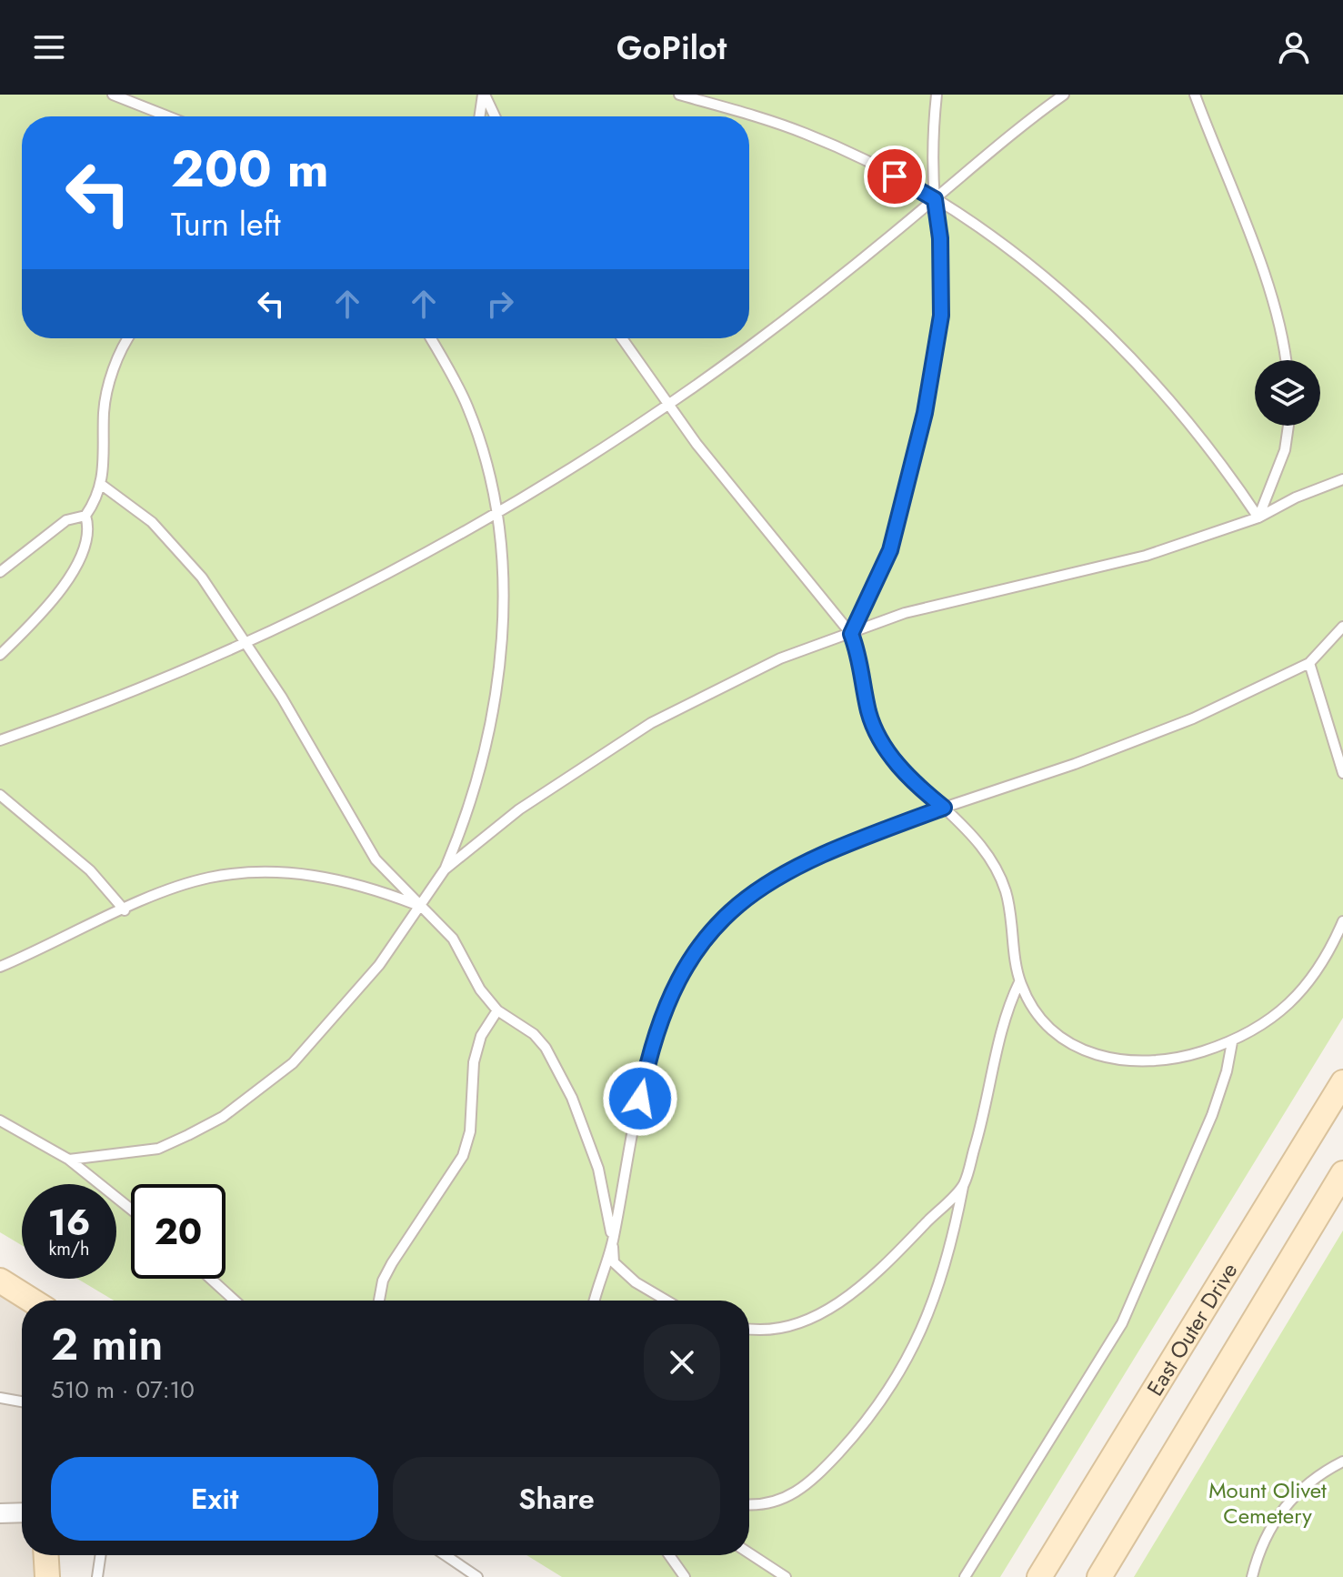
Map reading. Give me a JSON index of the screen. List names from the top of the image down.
{
  "streets": {
    "main road": ["East Outer Drive"]
  },
  "parks": ["Mount Olivet Cemetery"],
  "page": {
    "header": "GoPilot",
    "turn": ["200 m", "Turn left"],
    "speed": "16 km/h",
    "limit": "20",
    "heading": ["2 min", "510 m · 07:10"],
    "buttons": ["Exit", "Share"]
  }
}
